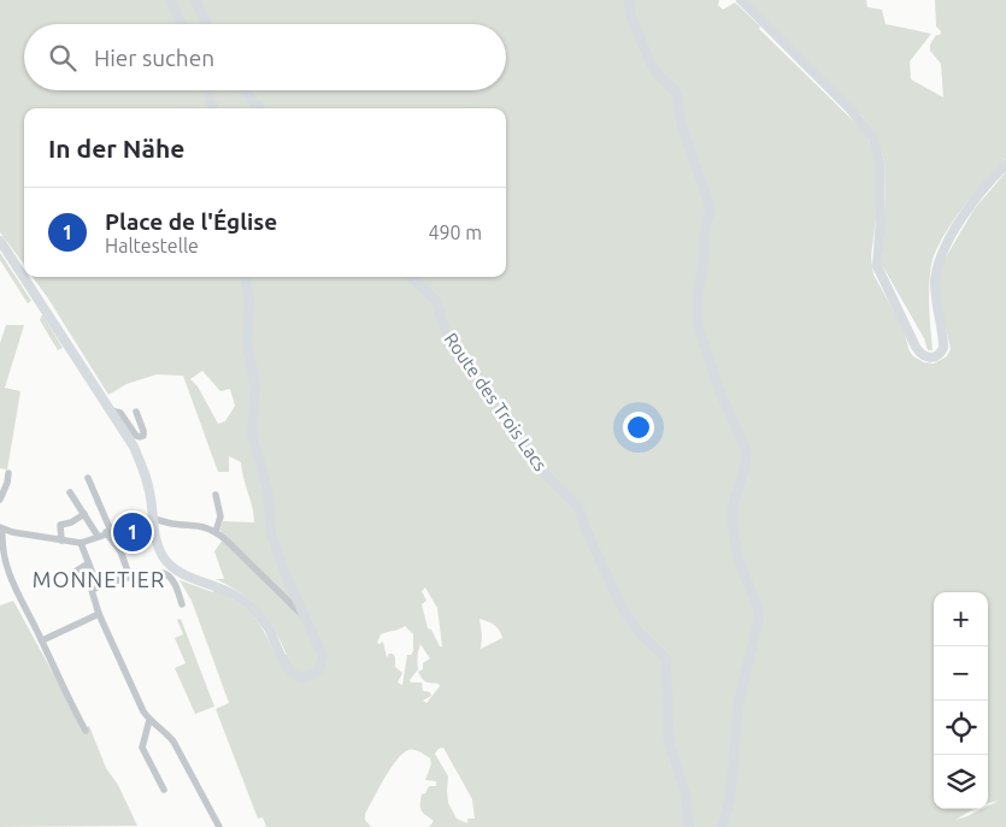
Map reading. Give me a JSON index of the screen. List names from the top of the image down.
{
  "streets": {
    "street": ["Route des Trois Lacs"]
  },
  "districts": ["MONNETIER"],
  "page": {
    "search": "Hier suchen",
    "heading": "In der Nähe",
    "list": [
      {
        "mark": "1",
        "name": "Place de l'Église",
        "note": "Haltestelle",
        "value": "490 m"
      }
    ],
    "pins": "1",
    "map_buttons": ["+", "−"]
  }
}
